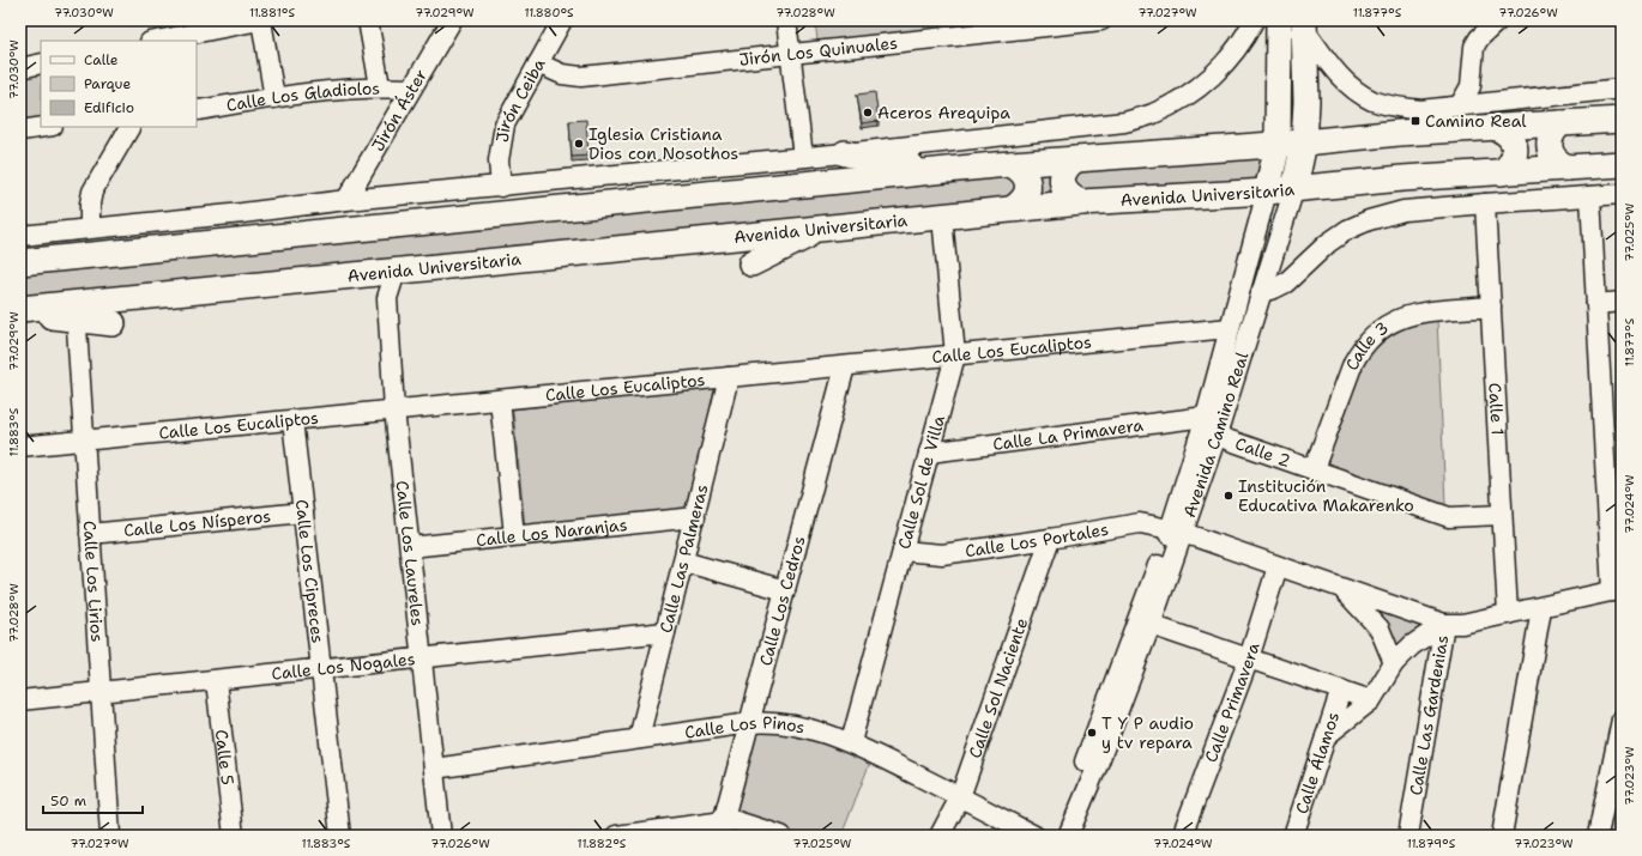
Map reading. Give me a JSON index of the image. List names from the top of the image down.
{
  "streets": {
    "main road": ["Avenida Universitaria", "Avenida Camino Real"],
    "street": [
      "Jirón Los Quinuales",
      "Calle Los Gladiolos",
      "Jirón Ceiba",
      "Jirón Áster",
      "Calle 3",
      "Calle Los Eucaliptos",
      "Calle 1",
      "Calle La Primavera",
      "Calle 2",
      "Calle Sol de Villa",
      "Calle Los Nísperos",
      "Calle Los Naranjas",
      "Calle Los Portales",
      "Calle Los Laureles",
      "Calle Las Palmeras",
      "Calle Los Cipreces",
      "Calle Los Lirios",
      "Calle Los Cedros",
      "Calle Los Nogales",
      "Calle Sol Naciente",
      "Calle Primavera",
      "Calle Las Gardenias",
      "Calle Los Pinos",
      "Calle 5",
      "Calle Álamos"
    ]
  },
  "crossings": [
    ["Jirón Los Quinuales", "Jirón Ceiba"],
    ["Calle Los Gladiolos", "Jirón Áster"],
    ["Avenida Universitaria", "Avenida Camino Real"],
    ["Avenida Universitaria", "Calle Sol de Villa"],
    ["Avenida Universitaria", "Calle Los Laureles"],
    ["Calle 3", "Calle 1"],
    ["Calle 3", "Calle 2"],
    ["Calle Los Eucaliptos", "Avenida Camino Real"],
    ["Calle Los Eucaliptos", "Calle Sol de Villa"],
    ["Calle Los Eucaliptos", "Calle Los Laureles"],
    ["Calle Los Eucaliptos", "Calle Las Palmeras"],
    ["Calle Los Eucaliptos", "Calle Los Cipreces"],
    ["Calle Los Eucaliptos", "Calle Los Lirios"],
    ["Calle Los Eucaliptos", "Calle Los Cedros"],
    ["Calle 1", "Calle 2"],
    ["Calle La Primavera", "Avenida Camino Real"],
    ["Calle La Primavera", "Calle Sol de Villa"],
    ["Avenida Camino Real", "Calle 2"],
    ["Avenida Camino Real", "Calle Los Portales"],
    ["Calle Sol de Villa", "Calle Los Portales"],
    ["Calle Sol de Villa", "Calle Los Pinos"],
    ["Calle Los Nísperos", "Calle Los Cipreces"],
    ["Calle Los Nísperos", "Calle Los Lirios"],
    ["Calle Los Naranjas", "Calle Los Laureles"],
    ["Calle Los Naranjas", "Calle Las Palmeras"],
    ["Calle Los Portales", "Calle Sol Naciente"],
    ["Calle Los Portales", "Calle Primavera"],
    ["Calle Los Portales", "Calle Las Gardenias"],
    ["Calle Los Laureles", "Calle Los Nogales"],
    ["Calle Los Laureles", "Calle Los Pinos"],
    ["Calle Las Palmeras", "Calle Los Nogales"],
    ["Calle Las Palmeras", "Calle Los Pinos"],
    ["Calle Los Cipreces", "Calle Los Nogales"],
    ["Calle Los Lirios", "Calle Los Nogales"],
    ["Calle Los Cedros", "Calle Los Pinos"],
    ["Calle Los Nogales", "Calle 5"],
    ["Calle Sol Naciente", "Calle Los Pinos"]
  ],
  "places": {
    "other": [
      "Aceros Arequipa",
      "Iglesia Cristiana Dios con Nosothos",
      "Institución Educativa Makarenko",
      "T Y P audio y tv repara"
    ],
    "transit": ["Camino Real"]
  },
  "legend": ["Calle", "Parque", "Edificio"],
  "scale_bar": "50 m",
  "coordinates": [
    "77.030°W",
    "11.881°S",
    "77.029°W",
    "11.880°S",
    "77.028°W",
    "77.027°W",
    "11.877°S",
    "77.026°W",
    "77.025°W",
    "11.883°S",
    "77.024°W",
    "77.023°W",
    "11.882°S",
    "11.879°S"
  ]
}
